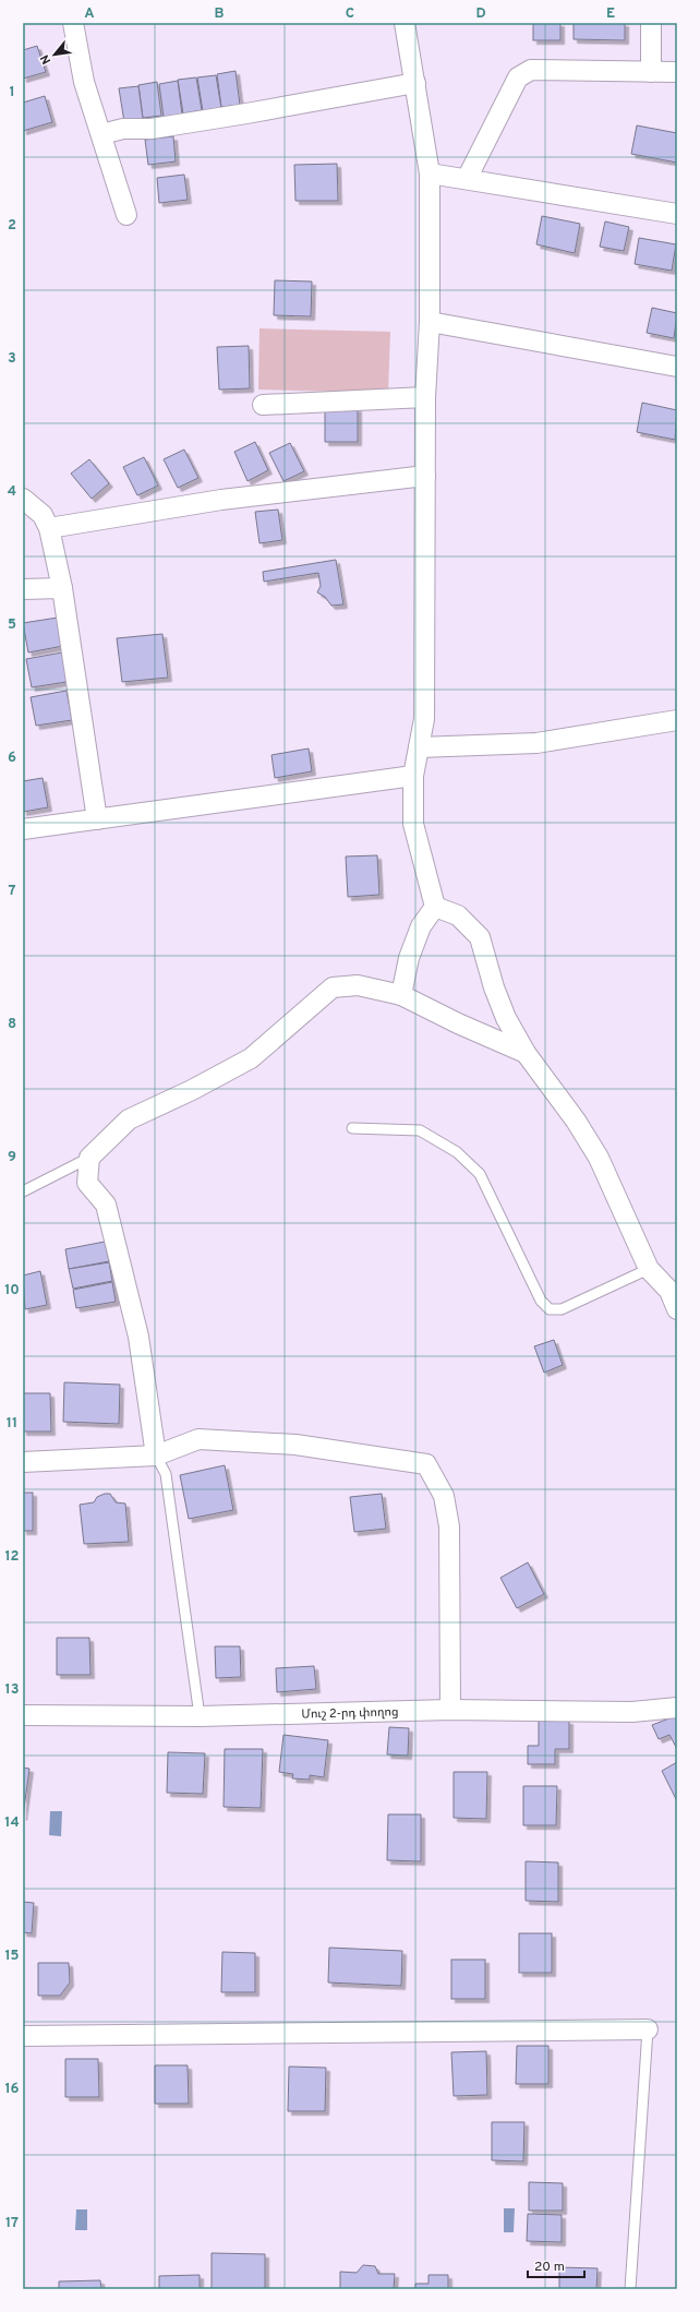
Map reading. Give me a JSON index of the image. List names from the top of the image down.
{
  "streets": {
    "street": ["Մուշ 2-րդ փողոց"]
  },
  "scale_bar": "20 m",
  "north": "bottom left",
  "grid": {
    "columns": [
      "A",
      "B",
      "C",
      "D",
      "E"
    ],
    "rows": [
      "1",
      "2",
      "3",
      "4",
      "5",
      "6",
      "7",
      "8",
      "9",
      "10",
      "11",
      "12",
      "13",
      "14",
      "15",
      "16",
      "17"
    ]
  }
}
